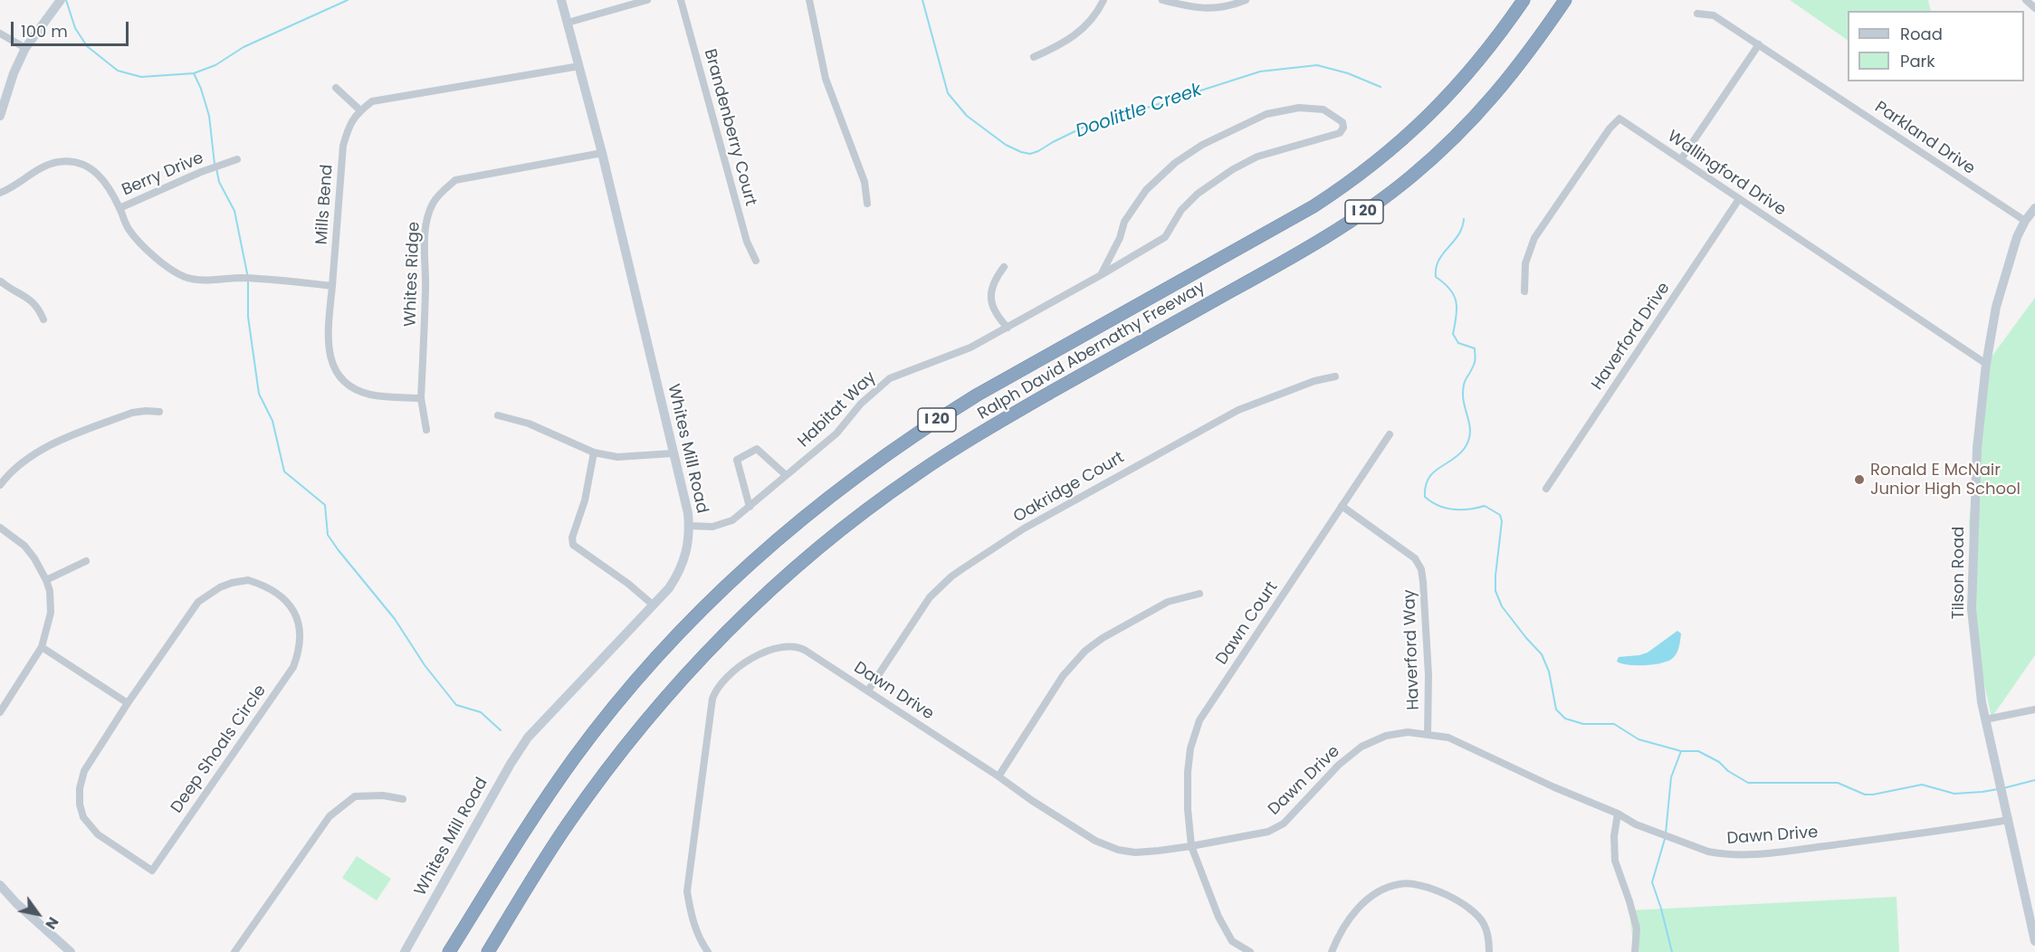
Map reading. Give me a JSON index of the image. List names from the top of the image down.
{
  "streets": {
    "highway": ["I 20", "Ralph David Abernathy Freeway"],
    "street": [
      "Brandenberry Court",
      "Parkland Drive",
      "Wallingford Drive",
      "Berry Drive",
      "Mills Bend",
      "Whites Ridge",
      "Haverford Drive",
      "Habitat Way",
      "Whites Mill Road",
      "Oakridge Court",
      "Tilson Road",
      "Dawn Court",
      "Haverford Way",
      "Dawn Drive",
      "Deep Shoals Circle"
    ]
  },
  "crossings": [
    ["Parkland Drive", "Tilson Road"],
    ["Wallingford Drive", "Haverford Drive"],
    ["Wallingford Drive", "Tilson Road"],
    ["Whites Ridge", "Whites Mill Road"],
    ["Habitat Way", "Whites Mill Road"],
    ["Oakridge Court", "Dawn Drive"],
    ["Tilson Road", "Dawn Drive"],
    ["Dawn Court", "Haverford Way"],
    ["Dawn Court", "Dawn Drive"],
    ["Haverford Way", "Dawn Drive"]
  ],
  "water": ["Doolittle Creek"],
  "places": ["Ronald E McNair Junior High School"],
  "legend": ["Road", "Park"],
  "scale_bar": "100 m",
  "north": "bottom right"
}
